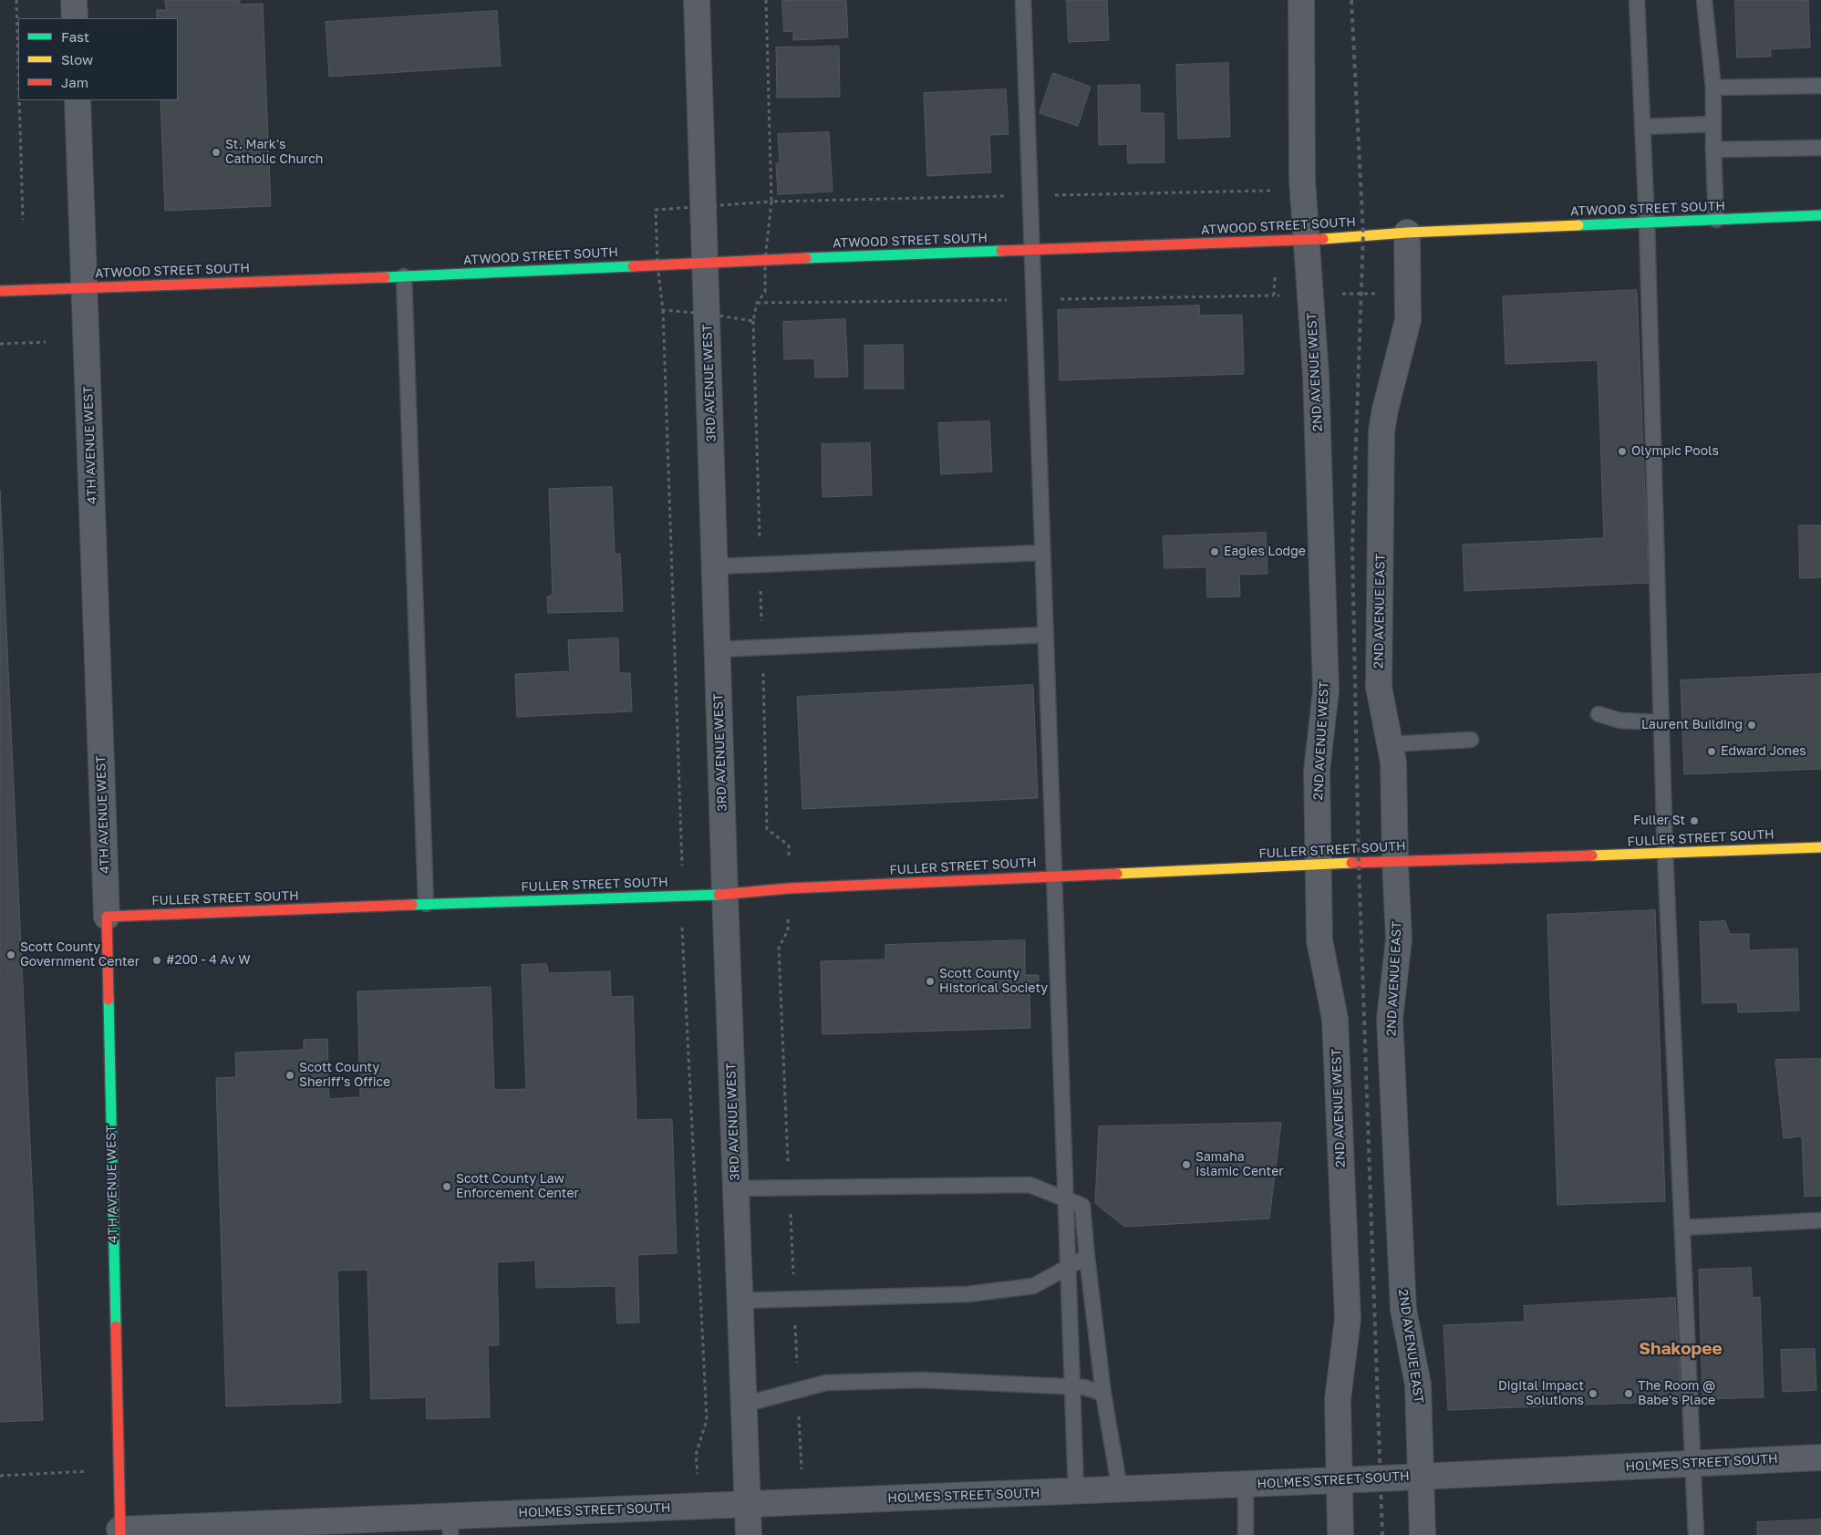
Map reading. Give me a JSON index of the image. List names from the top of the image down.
{
  "streets": {
    "street": [
      "ATWOOD STREET SOUTH",
      "2ND AVENUE WEST",
      "3RD AVENUE WEST",
      "4TH AVENUE WEST",
      "2ND AVENUE EAST",
      "FULLER STREET SOUTH",
      "HOLMES STREET SOUTH"
    ]
  },
  "crossings": [
    ["ATWOOD STREET SOUTH", "2ND AVENUE WEST"],
    ["ATWOOD STREET SOUTH", "3RD AVENUE WEST"],
    ["ATWOOD STREET SOUTH", "4TH AVENUE WEST"],
    ["ATWOOD STREET SOUTH", "2ND AVENUE EAST"],
    ["2ND AVENUE WEST", "FULLER STREET SOUTH"],
    ["2ND AVENUE WEST", "HOLMES STREET SOUTH"],
    ["3RD AVENUE WEST", "FULLER STREET SOUTH"],
    ["3RD AVENUE WEST", "HOLMES STREET SOUTH"],
    ["4TH AVENUE WEST", "FULLER STREET SOUTH"],
    ["4TH AVENUE WEST", "HOLMES STREET SOUTH"],
    ["2ND AVENUE EAST", "FULLER STREET SOUTH"],
    ["2ND AVENUE EAST", "HOLMES STREET SOUTH"]
  ],
  "districts": ["Shakopee"],
  "places": [
    "St. Mark's Catholic Church",
    "Olympic Pools",
    "Eagles Lodge",
    "Laurent Building",
    "Edward Jones",
    "Fuller St",
    "Scott County Government Center",
    "#200 - 4 Av W",
    "Scott County Historical Society",
    "Scott County Sheriff's Office",
    "Samaha Islamic Center",
    "Scott County Law Enforcement Center",
    "Digital Impact Solutions",
    "The Room @ Babe's Place"
  ],
  "legend": ["Fast", "Slow", "Jam"]
}
